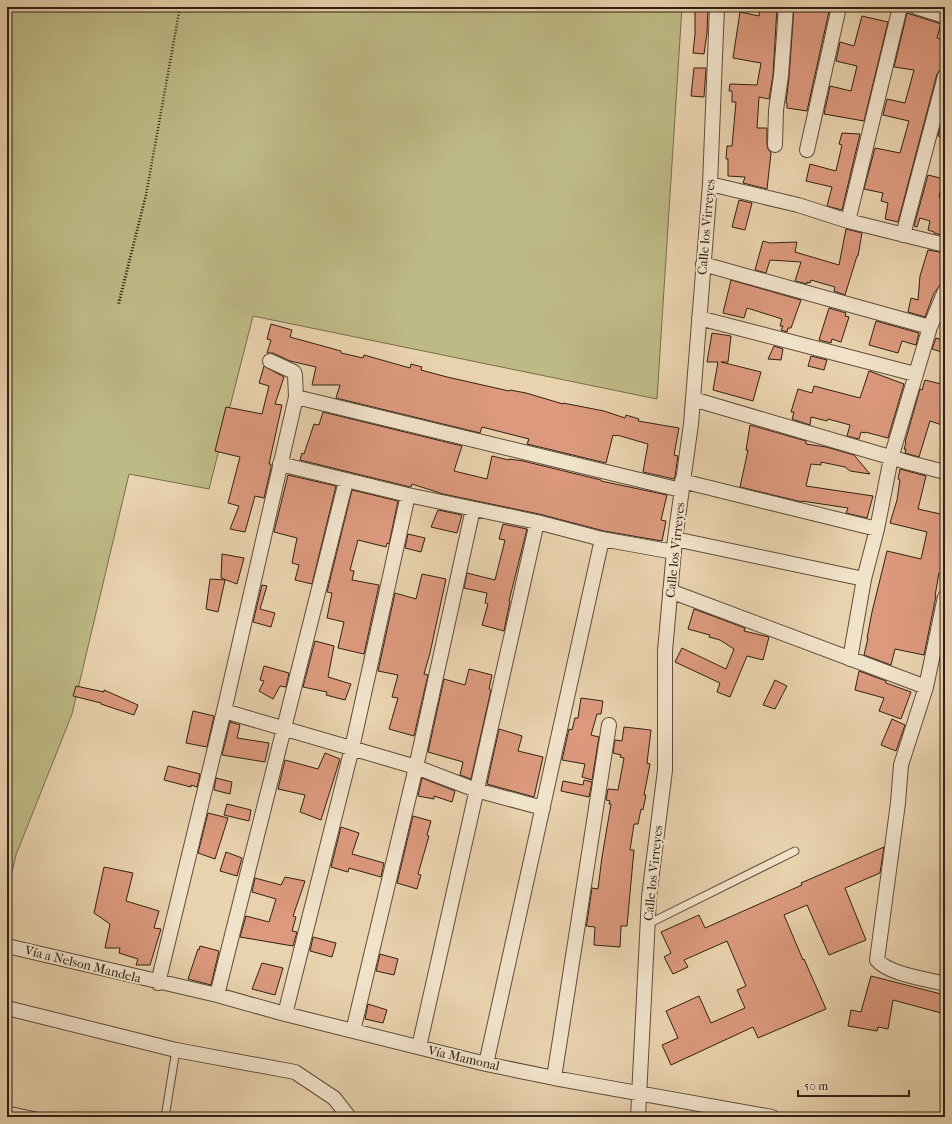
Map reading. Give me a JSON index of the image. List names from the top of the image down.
{
  "streets": {
    "street": ["Calle los Virreyes", "Vía a Nelson Mandela", "Vía Mamonal"]
  },
  "crossings": [
    ["Calle los Virreyes", "Vía Mamonal"],
    ["Vía a Nelson Mandela", "Vía Mamonal"]
  ],
  "scale_bar": "50 m"
}
